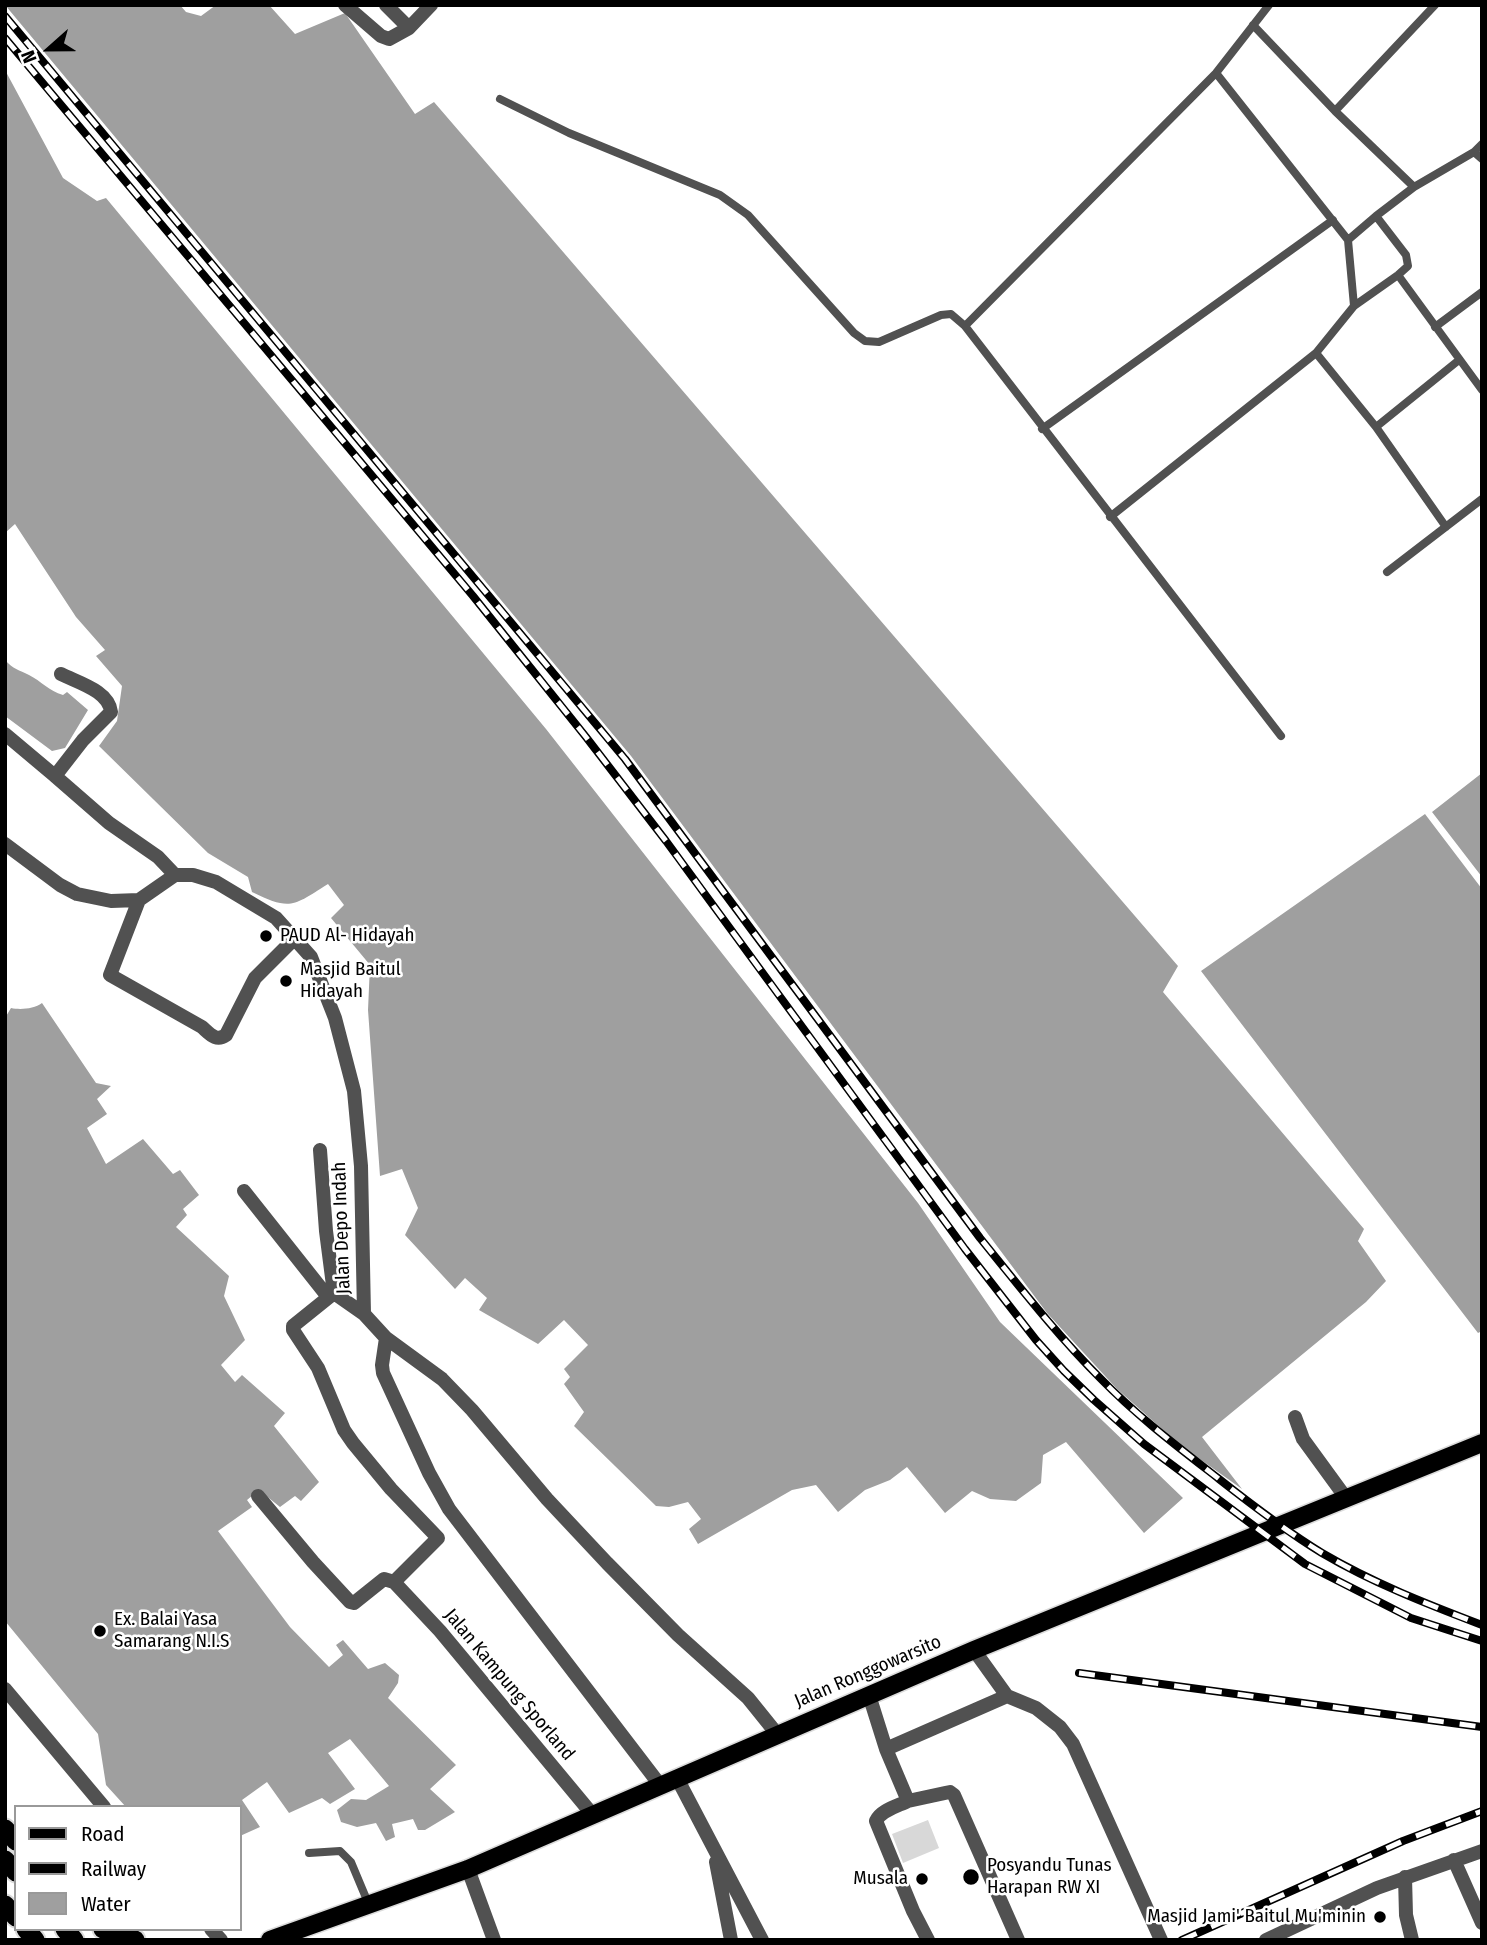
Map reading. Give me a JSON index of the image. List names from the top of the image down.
{
  "streets": {
    "main road": ["Jalan Ronggowarsito"],
    "street": ["Jalan Depo Indah", "Jalan Kampung Sporland"]
  },
  "crossings": [
    ["Jalan Depo Indah", "Jalan Ronggowarsito"],
    ["Jalan Ronggowarsito", "Jalan Kampung Sporland"]
  ],
  "places": [
    "PAUD Al- Hidayah",
    "Masjid Baitul Hidayah",
    "Ex. Balai Yasa Samarang N.I.S",
    "Posyandu Tunas Harapan RW XI",
    "Musala",
    "Masjid Jami' Baitul Mu'minin"
  ],
  "legend": ["Road", "Railway", "Water"],
  "north": "left"
}
